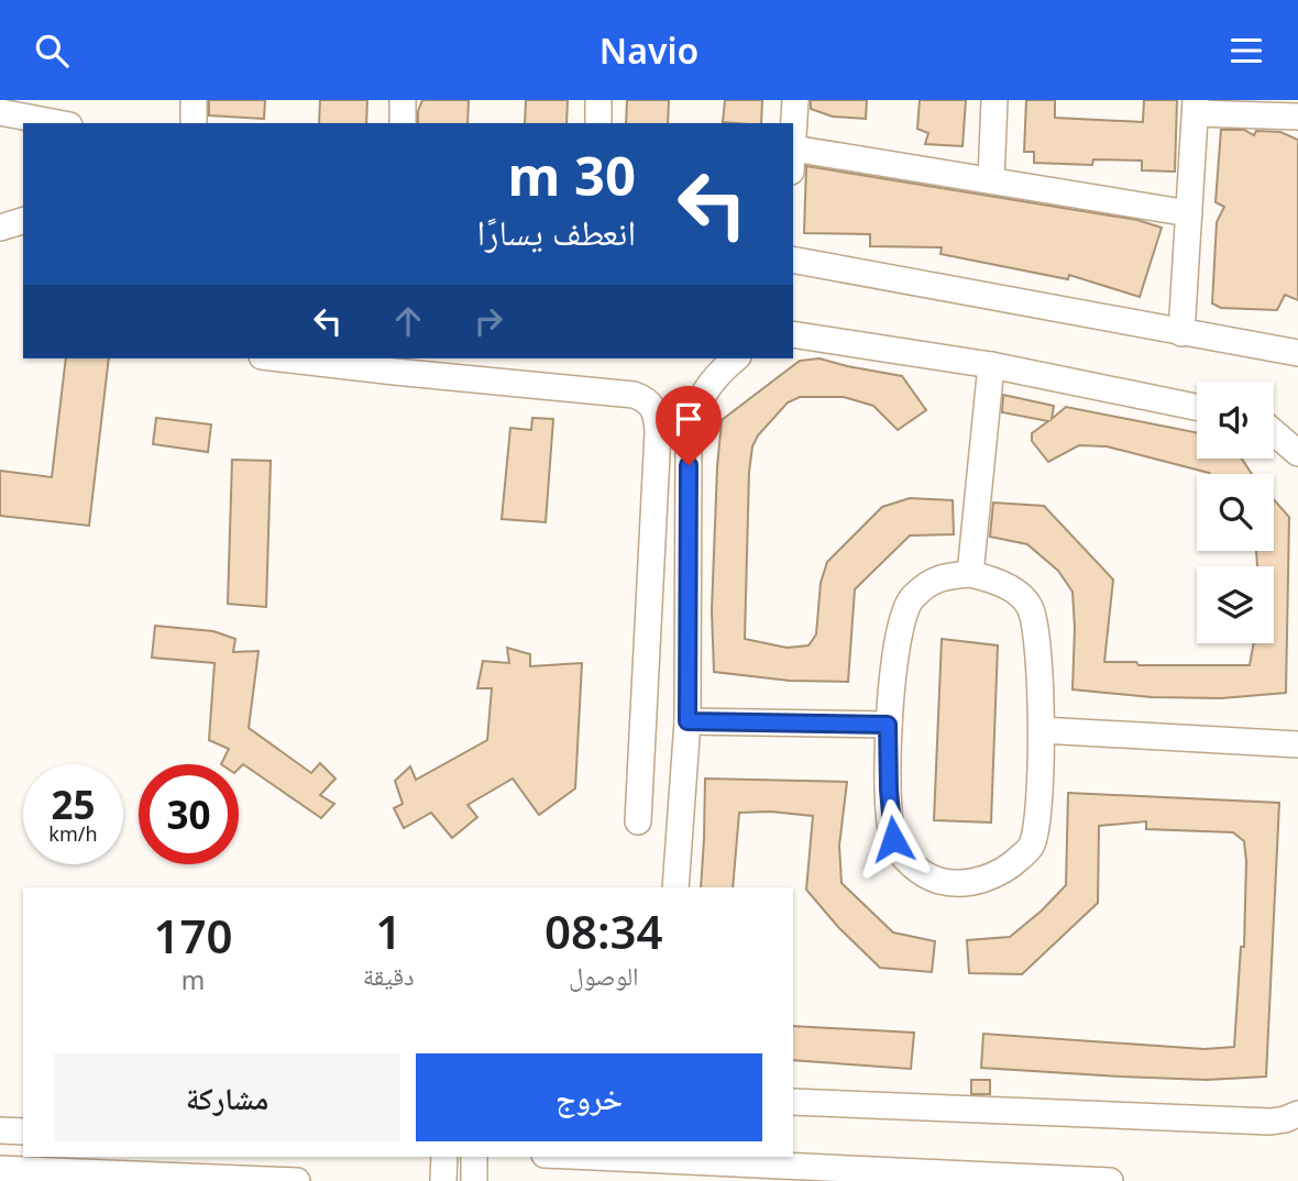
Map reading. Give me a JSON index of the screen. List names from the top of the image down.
{
  "page": {
    "header": "Navio",
    "turn": ["30 m", "انعطف يسارًا"],
    "speed": "25 km/h",
    "limit": "30",
    "eta": [
      "08:34",
      "الوصول",
      "1",
      "دقيقة",
      "170",
      "m"
    ],
    "buttons": ["خروج", "مشاركة"]
  }
}
